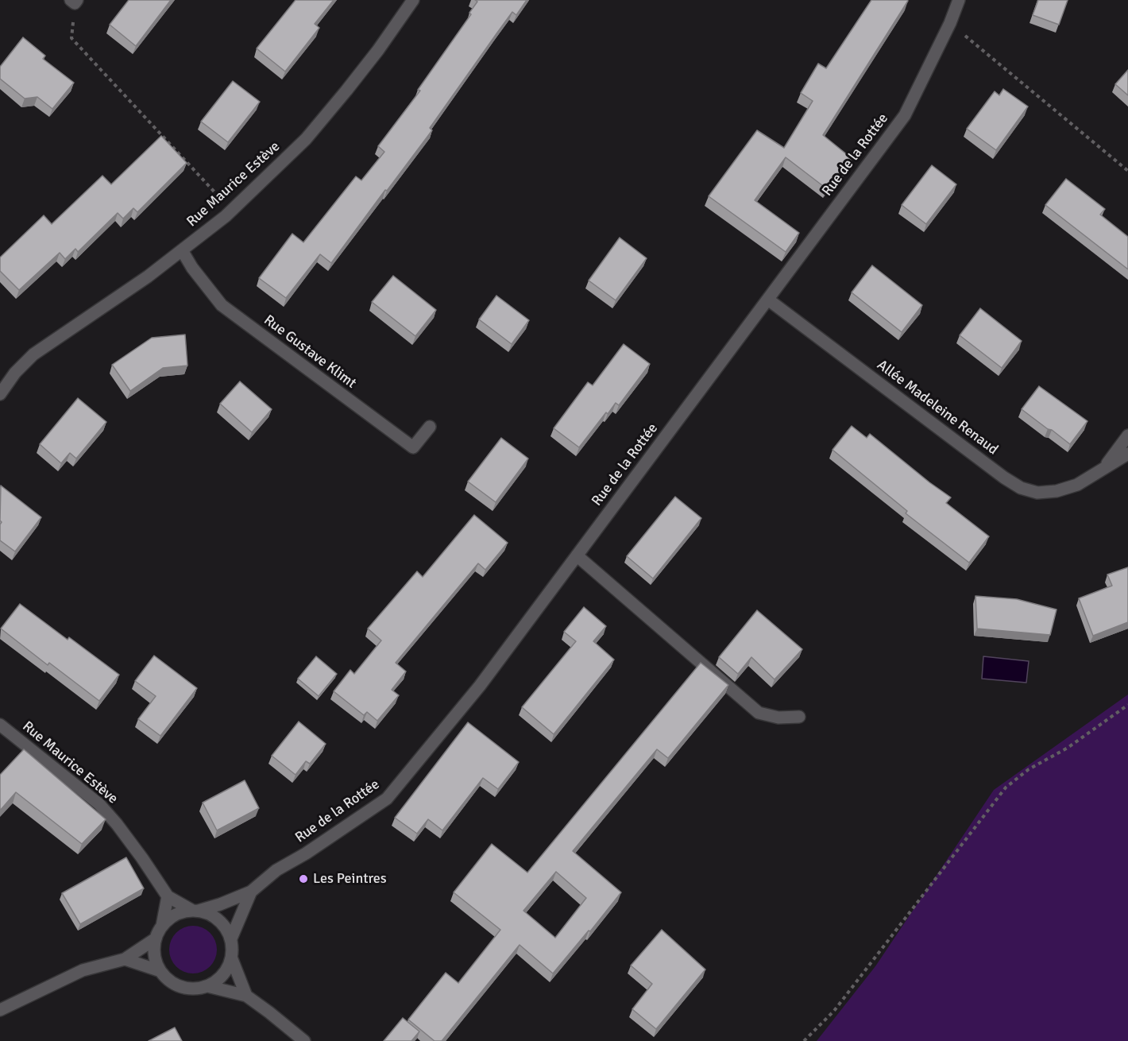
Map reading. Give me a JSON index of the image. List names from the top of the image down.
{
  "streets": {
    "street": [
      "Rue de la Rottée",
      "Rue Maurice Estève",
      "Rue Gustave Klimt",
      "Allée Madeleine Renaud"
    ]
  },
  "crossings": [
    ["Rue de la Rottée", "Rue Maurice Estève"],
    ["Rue de la Rottée", "Allée Madeleine Renaud"],
    ["Rue Maurice Estève", "Rue Gustave Klimt"]
  ],
  "places": ["Les Peintres"]
}
